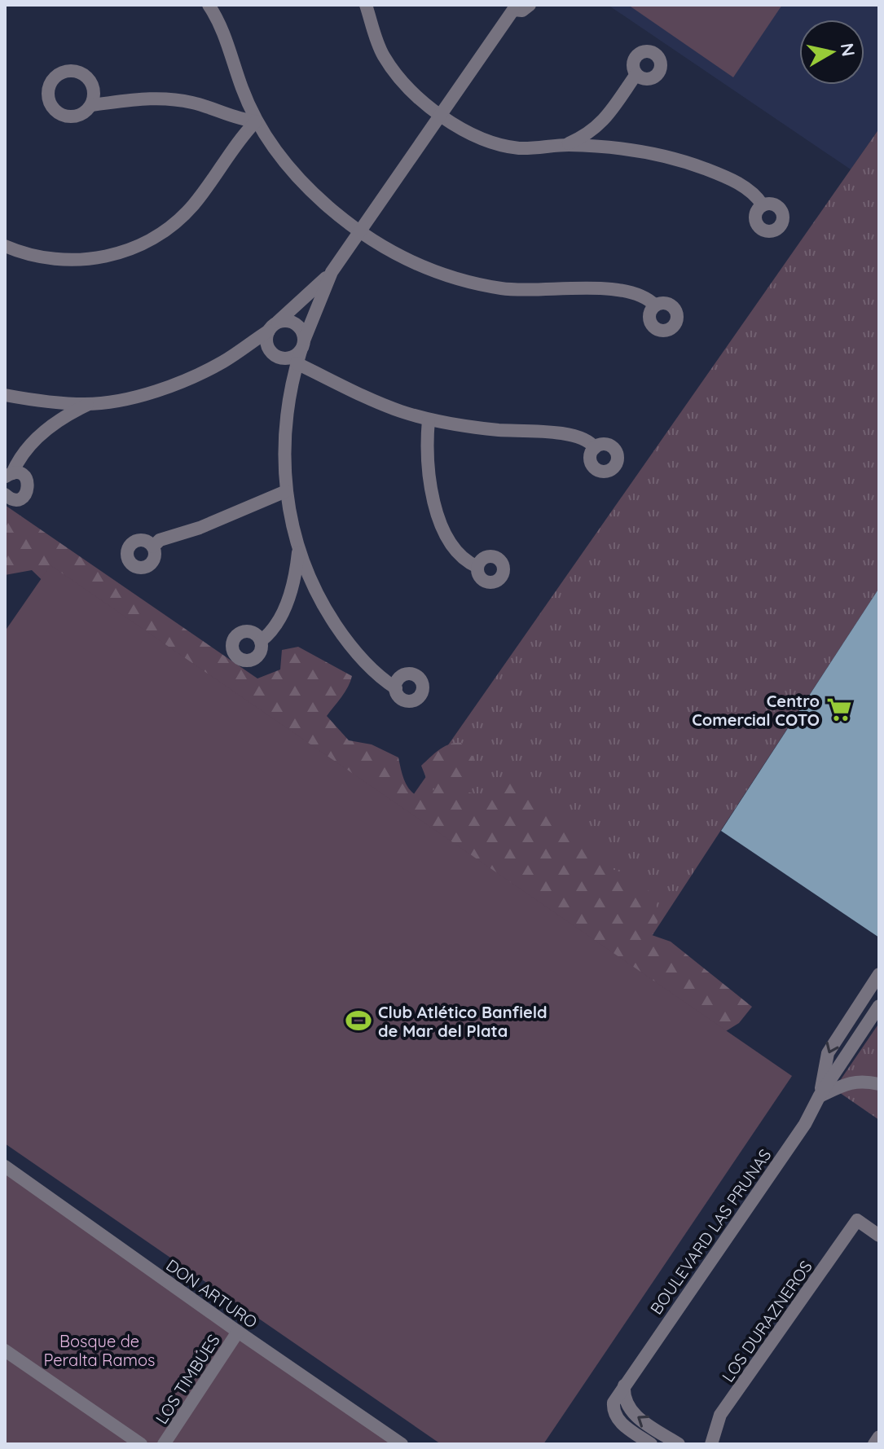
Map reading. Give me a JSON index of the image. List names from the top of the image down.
{
  "streets": {
    "street": [
      "BOULEVARD LAS PRUNAS",
      "DON ARTURO",
      "LOS DURAZNEROS",
      "LOS TIMBÚES"
    ]
  },
  "crossings": [
    ["DON ARTURO", "LOS TIMBÚES"]
  ],
  "parks": ["Bosque de Peralta Ramos"],
  "places": {
    "supermarket": ["Centro Comercial COTO"],
    "sports": ["Club Atlético Banfield de Mar del Plata"]
  },
  "north": "right"
}
